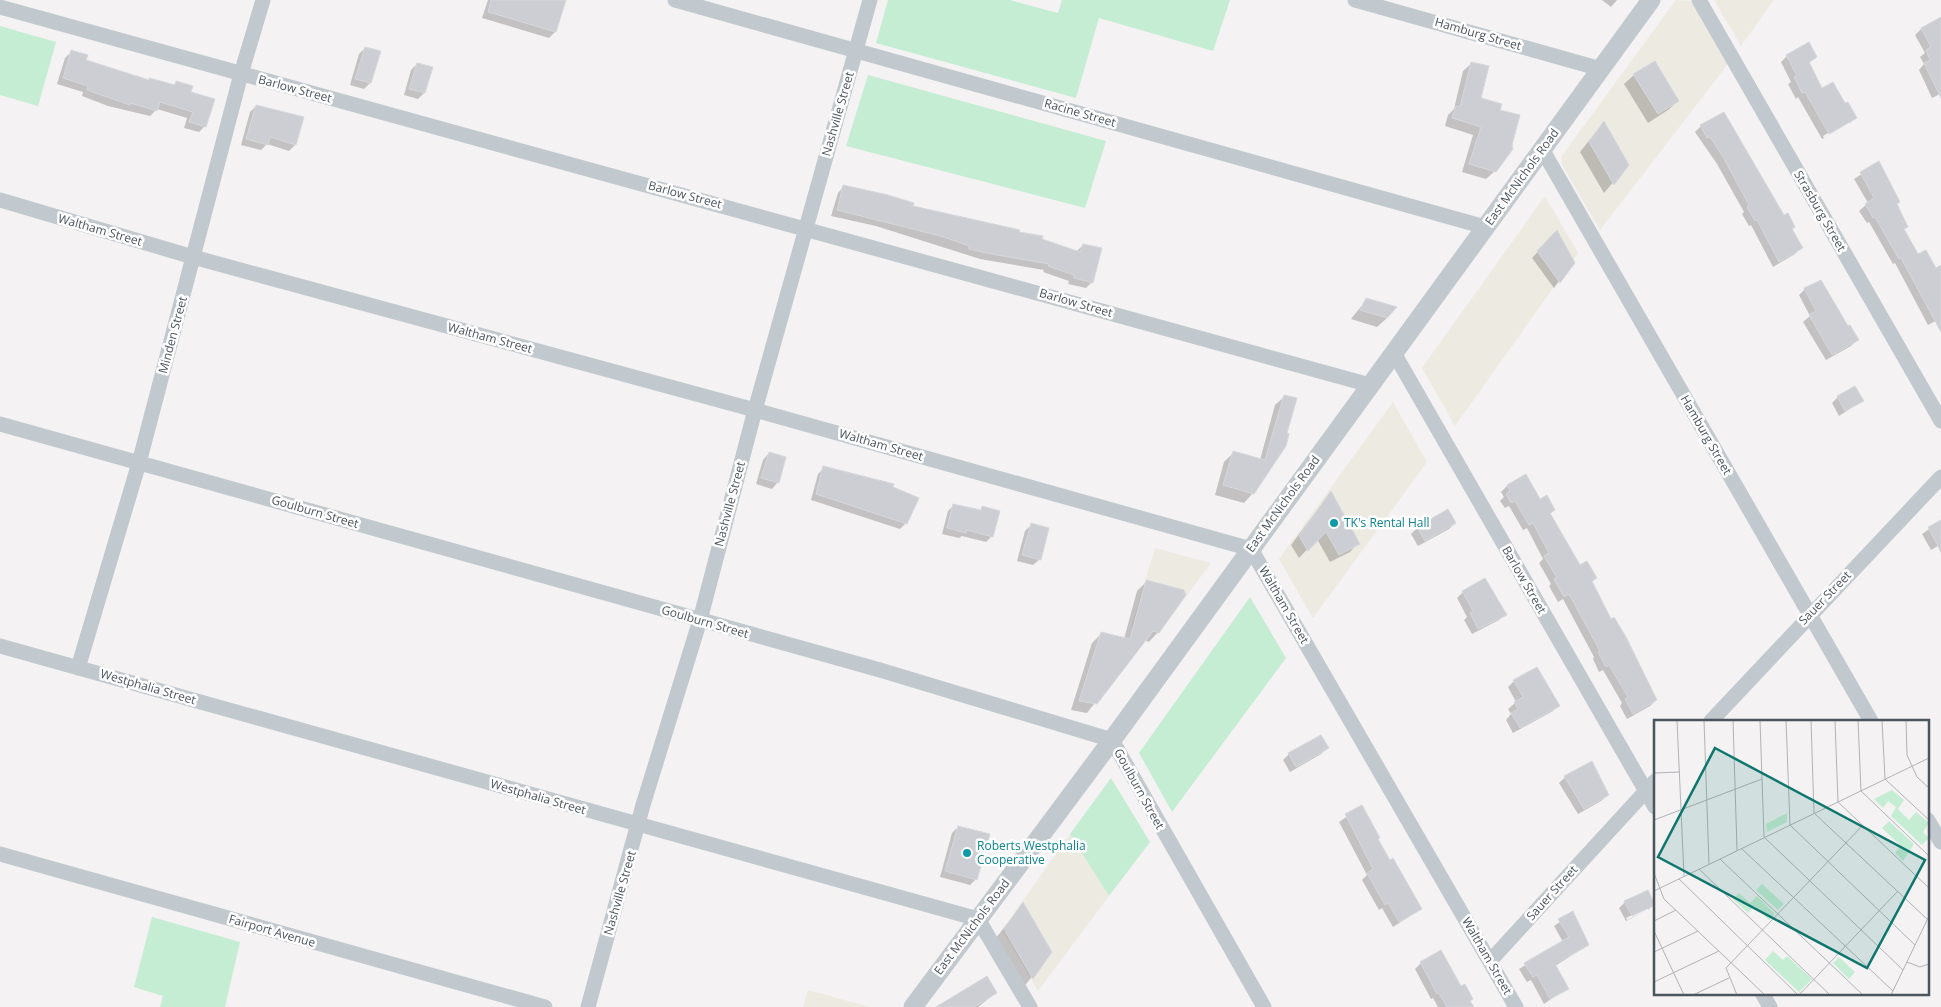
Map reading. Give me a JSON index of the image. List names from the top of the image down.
{
  "streets": {
    "street": [
      "Hamburg Street",
      "Barlow Street",
      "Racine Street",
      "Nashville Street",
      "East McNichols Road",
      "Strasburg Street",
      "Waltham Street",
      "Minden Street",
      "Goulburn Street",
      "Sauer Street",
      "Westphalia Street",
      "Fairport Avenue"
    ]
  },
  "crossings": [
    ["Hamburg Street", "East McNichols Road"],
    ["Hamburg Street", "Sauer Street"],
    ["Barlow Street", "Nashville Street"],
    ["Barlow Street", "East McNichols Road"],
    ["Barlow Street", "Minden Street"],
    ["Barlow Street", "Sauer Street"],
    ["Racine Street", "Nashville Street"],
    ["Racine Street", "East McNichols Road"],
    ["Nashville Street", "Waltham Street"],
    ["Nashville Street", "Goulburn Street"],
    ["Nashville Street", "Westphalia Street"],
    ["East McNichols Road", "Waltham Street"],
    ["East McNichols Road", "Goulburn Street"],
    ["East McNichols Road", "Westphalia Street"],
    ["Waltham Street", "Minden Street"],
    ["Waltham Street", "Sauer Street"],
    ["Minden Street", "Goulburn Street"],
    ["Minden Street", "Westphalia Street"]
  ],
  "places": ["TK's Rental Hall", "Roberts Westphalia Cooperative"]
}
